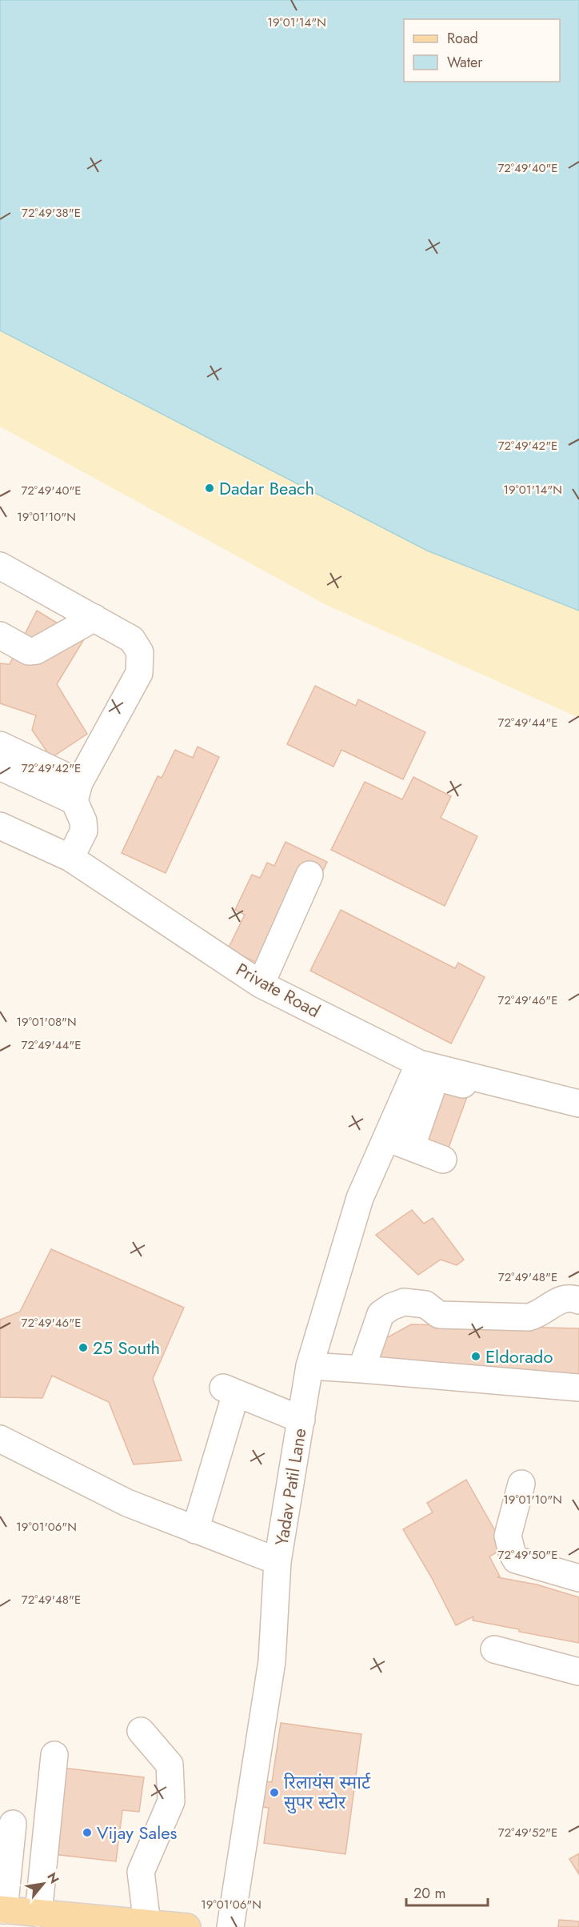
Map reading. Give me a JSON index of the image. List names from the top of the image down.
{
  "streets": {
    "street": ["Private Road", "Yadav Patil Lane"]
  },
  "crossings": [
    ["Private Road", "Yadav Patil Lane"]
  ],
  "places": [
    "Dadar Beach",
    "25 South",
    "Eldorado",
    "रिलायंस स्मार्ट सुपर स्टोर",
    "Vijay Sales"
  ],
  "legend": ["Road", "Water"],
  "scale_bar": "20 m",
  "north": "top right",
  "coordinates": [
    "19°01'14\"N",
    "72°49'40\"E",
    "72°49'38\"E",
    "72°49'42\"E",
    "19°01'10\"N",
    "72°49'44\"E",
    "72°49'46\"E",
    "19°01'08\"N",
    "72°49'48\"E",
    "19°01'06\"N",
    "72°49'50\"E",
    "72°49'52\"E"
  ]
}
